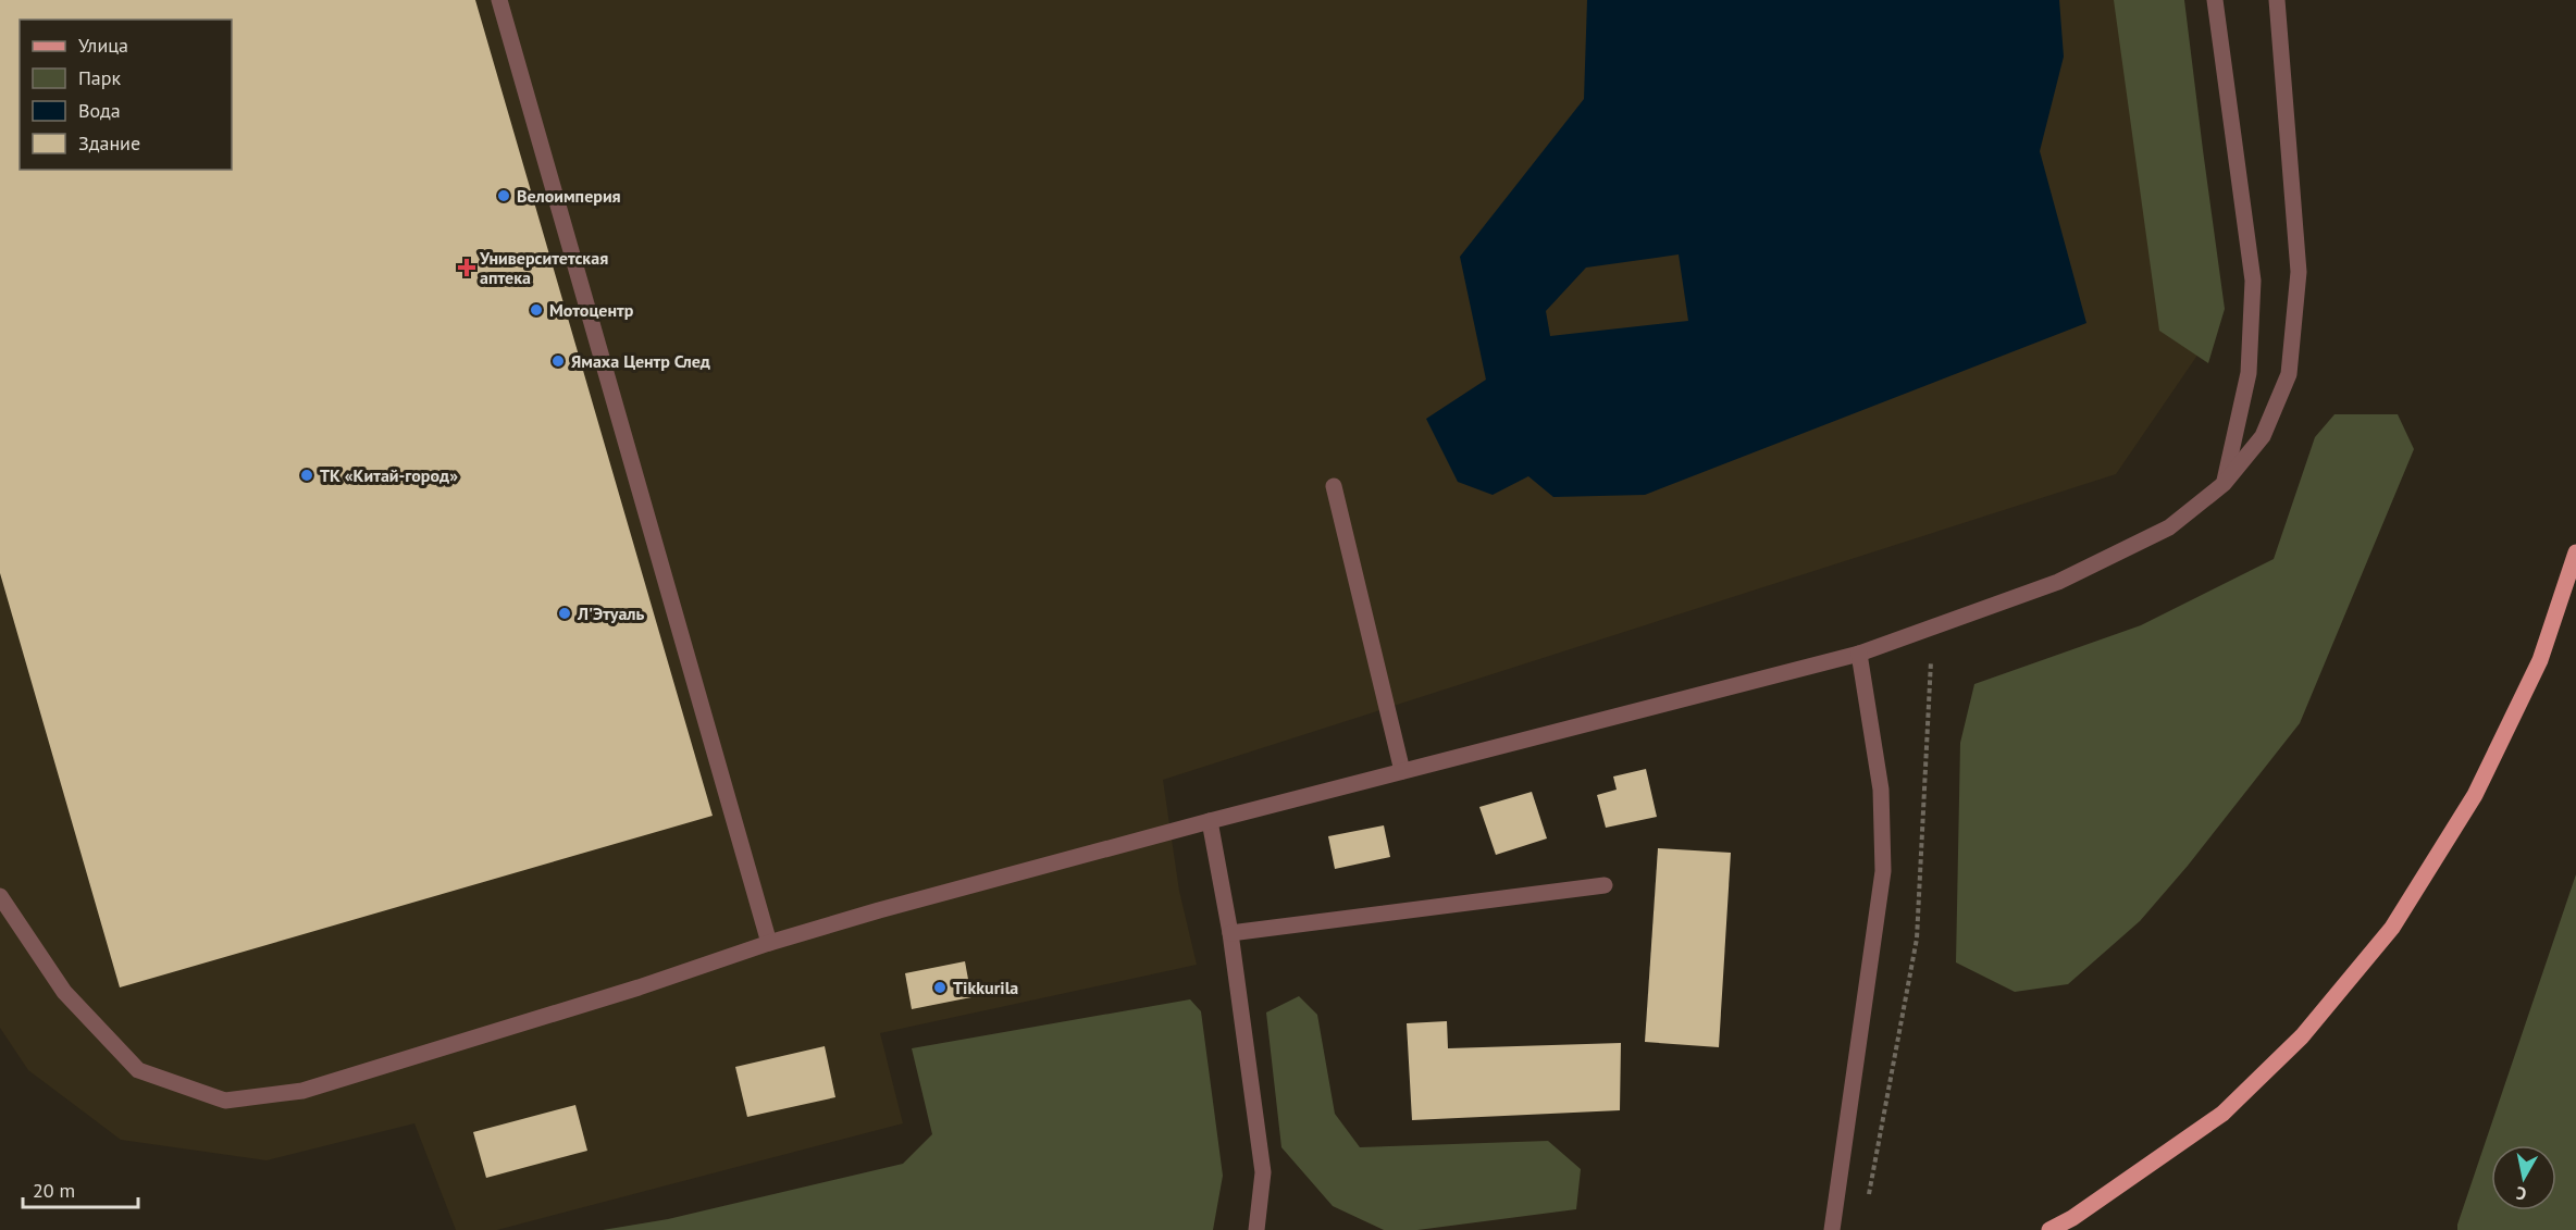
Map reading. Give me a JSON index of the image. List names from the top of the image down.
{
  "places": {
    "other": [
      "Велоимперия",
      "Мотоцентр",
      "Ямаха Центр След",
      "ТК «Китай-город»",
      "Л'Этуаль",
      "Tikkurila"
    ],
    "health": ["Университетская аптека"]
  },
  "legend": [
    "Улица",
    "Парк",
    "Вода",
    "Здание"
  ],
  "scale_bar": "20 m",
  "north": "bottom"
}
